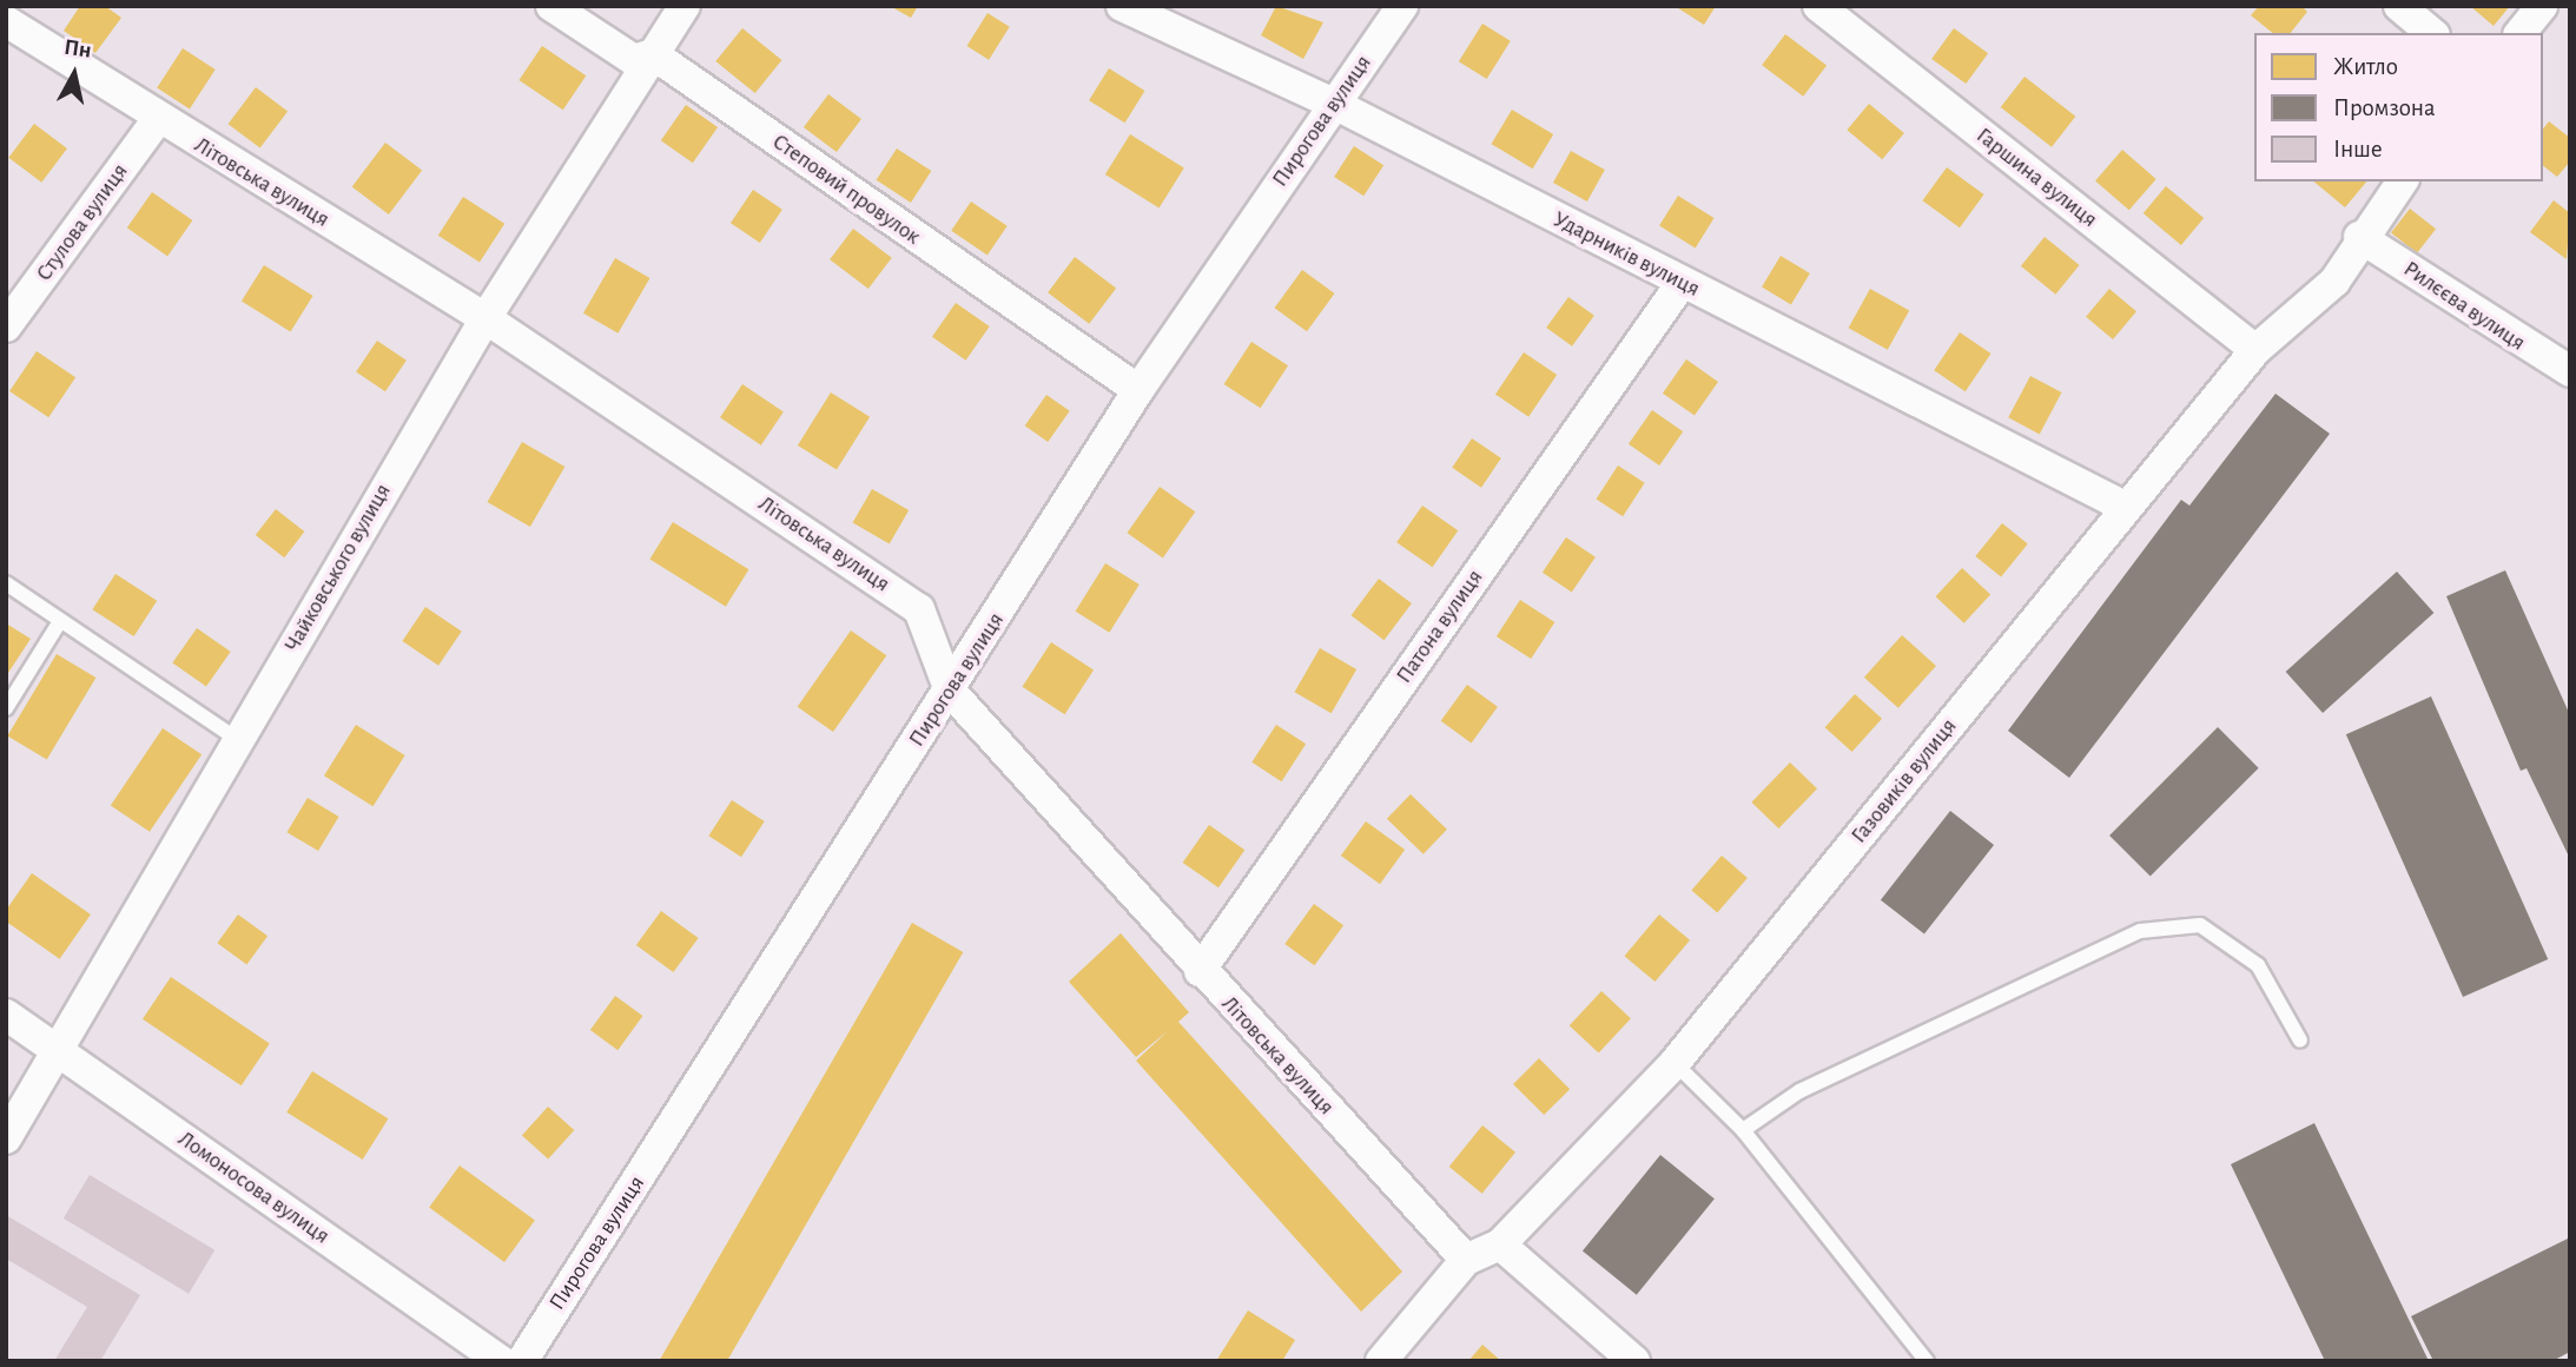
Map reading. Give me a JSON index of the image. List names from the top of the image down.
{
  "streets": {
    "street": [
      "Пирогова вулиця",
      "Гаршина вулиця",
      "Літовська вулиця",
      "Степовий провулок",
      "Стулова вулиця",
      "Ударників вулиця",
      "Рилєєва вулиця",
      "Чайковського вулиця",
      "Патона вулиця",
      "Газовиків вулиця",
      "Ломоносова вулиця"
    ]
  },
  "crossings": [
    ["Пирогова вулиця", "Літовська вулиця"],
    ["Пирогова вулиця", "Степовий провулок"],
    ["Пирогова вулиця", "Ударників вулиця"],
    ["Гаршина вулиця", "Газовиків вулиця"],
    ["Літовська вулиця", "Стулова вулиця"],
    ["Літовська вулиця", "Чайковського вулиця"],
    ["Літовська вулиця", "Патона вулиця"],
    ["Літовська вулиця", "Газовиків вулиця"],
    ["Степовий провулок", "Чайковського вулиця"],
    ["Ударників вулиця", "Патона вулиця"],
    ["Ударників вулиця", "Газовиків вулиця"],
    ["Рилєєва вулиця", "Газовиків вулиця"],
    ["Чайковського вулиця", "Ломоносова вулиця"]
  ],
  "legend": ["Житло", "Промзона", "Інше"],
  "north": "top"
}
